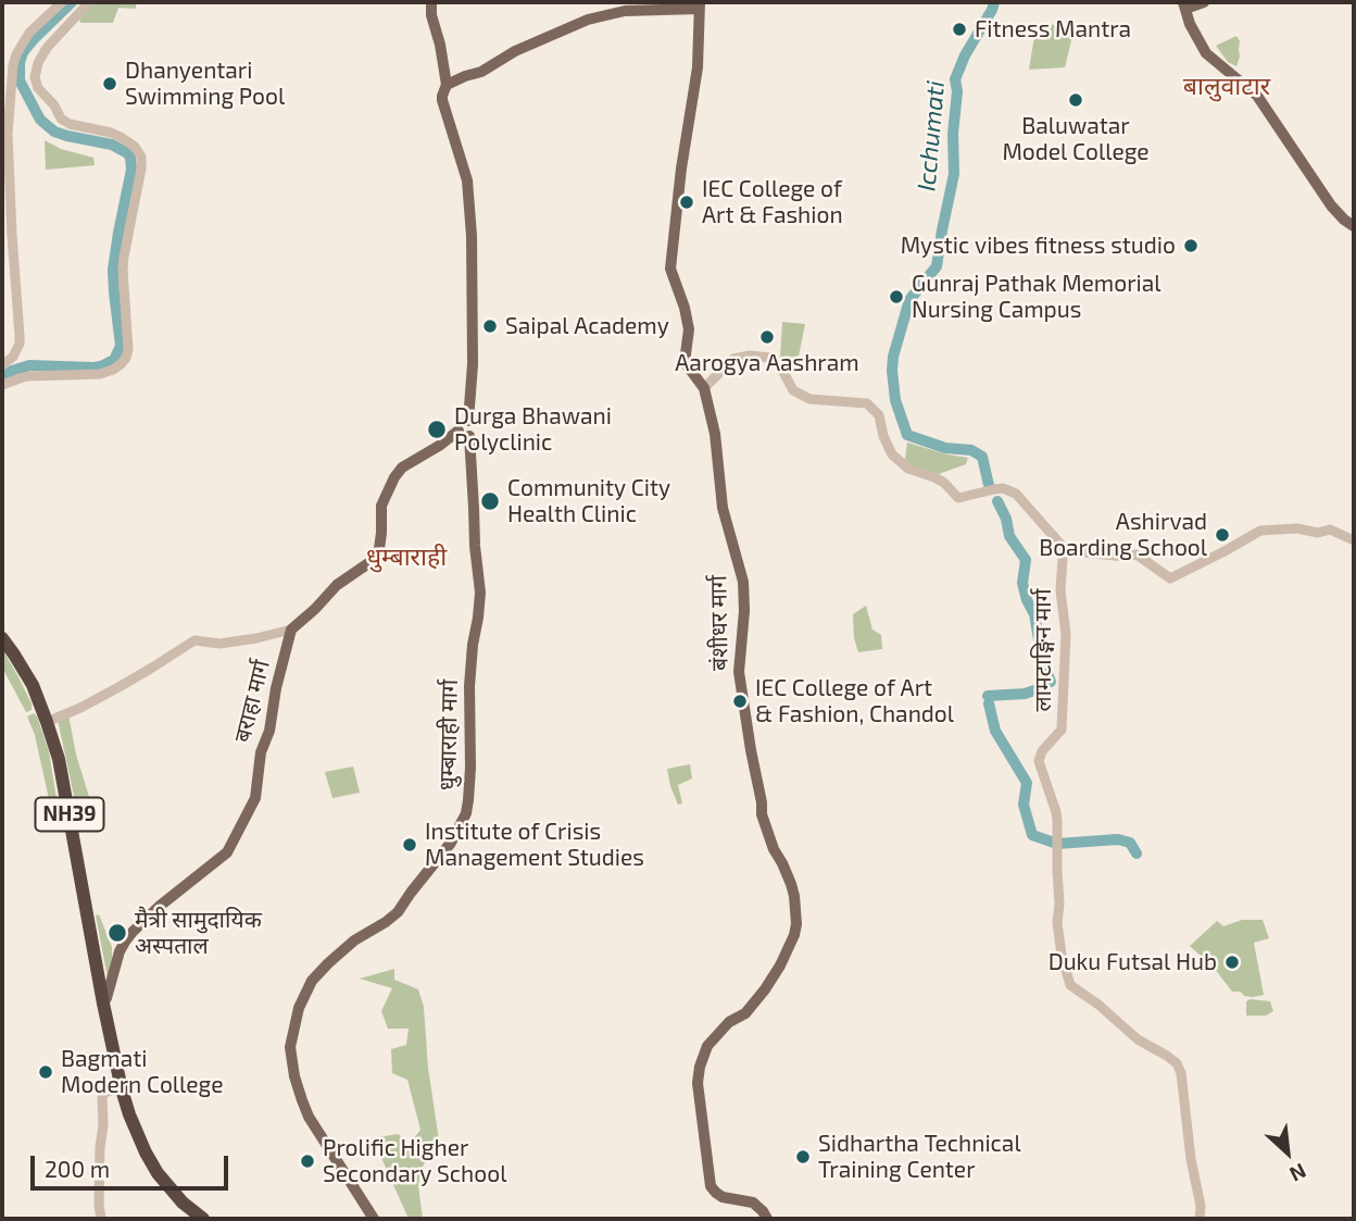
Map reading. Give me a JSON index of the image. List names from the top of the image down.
{
  "streets": {
    "highway": ["NH39"],
    "main road": ["बंशीधर मार्ग", "बराहा मार्ग", "धुम्बाराही मार्ग"],
    "street": ["लामटाङ्गिन मार्ग"]
  },
  "crossings": [
    ["बराहा मार्ग", "NH39"]
  ],
  "districts": ["बालुवाटार", "धुम्बाराही"],
  "water": ["Icchumati"],
  "places": [
    "Fitness Mantra",
    "Dhanyentari Swimming Pool",
    "Baluwatar Model College",
    "IEC College of Art & Fashion",
    "Mystic vibes fitness studio",
    "Gunraj Pathak Memorial Nursing Campus",
    "Saipal Academy",
    "Aarogya Aashram",
    "Durga Bhawani Polyclinic",
    "Community City Health Clinic",
    "Ashirvad Boarding School",
    "IEC College of Art & Fashion, Chandol",
    "Institute of Crisis Management Studies",
    "मैत्री सामुदायिक अस्पताल",
    "Duku Futsal Hub",
    "Bagmati Modern College",
    "Sidhartha Technical Training Center",
    "Prolific Higher Secondary School"
  ],
  "scale_bar": "200 m",
  "north": "bottom right"
}
